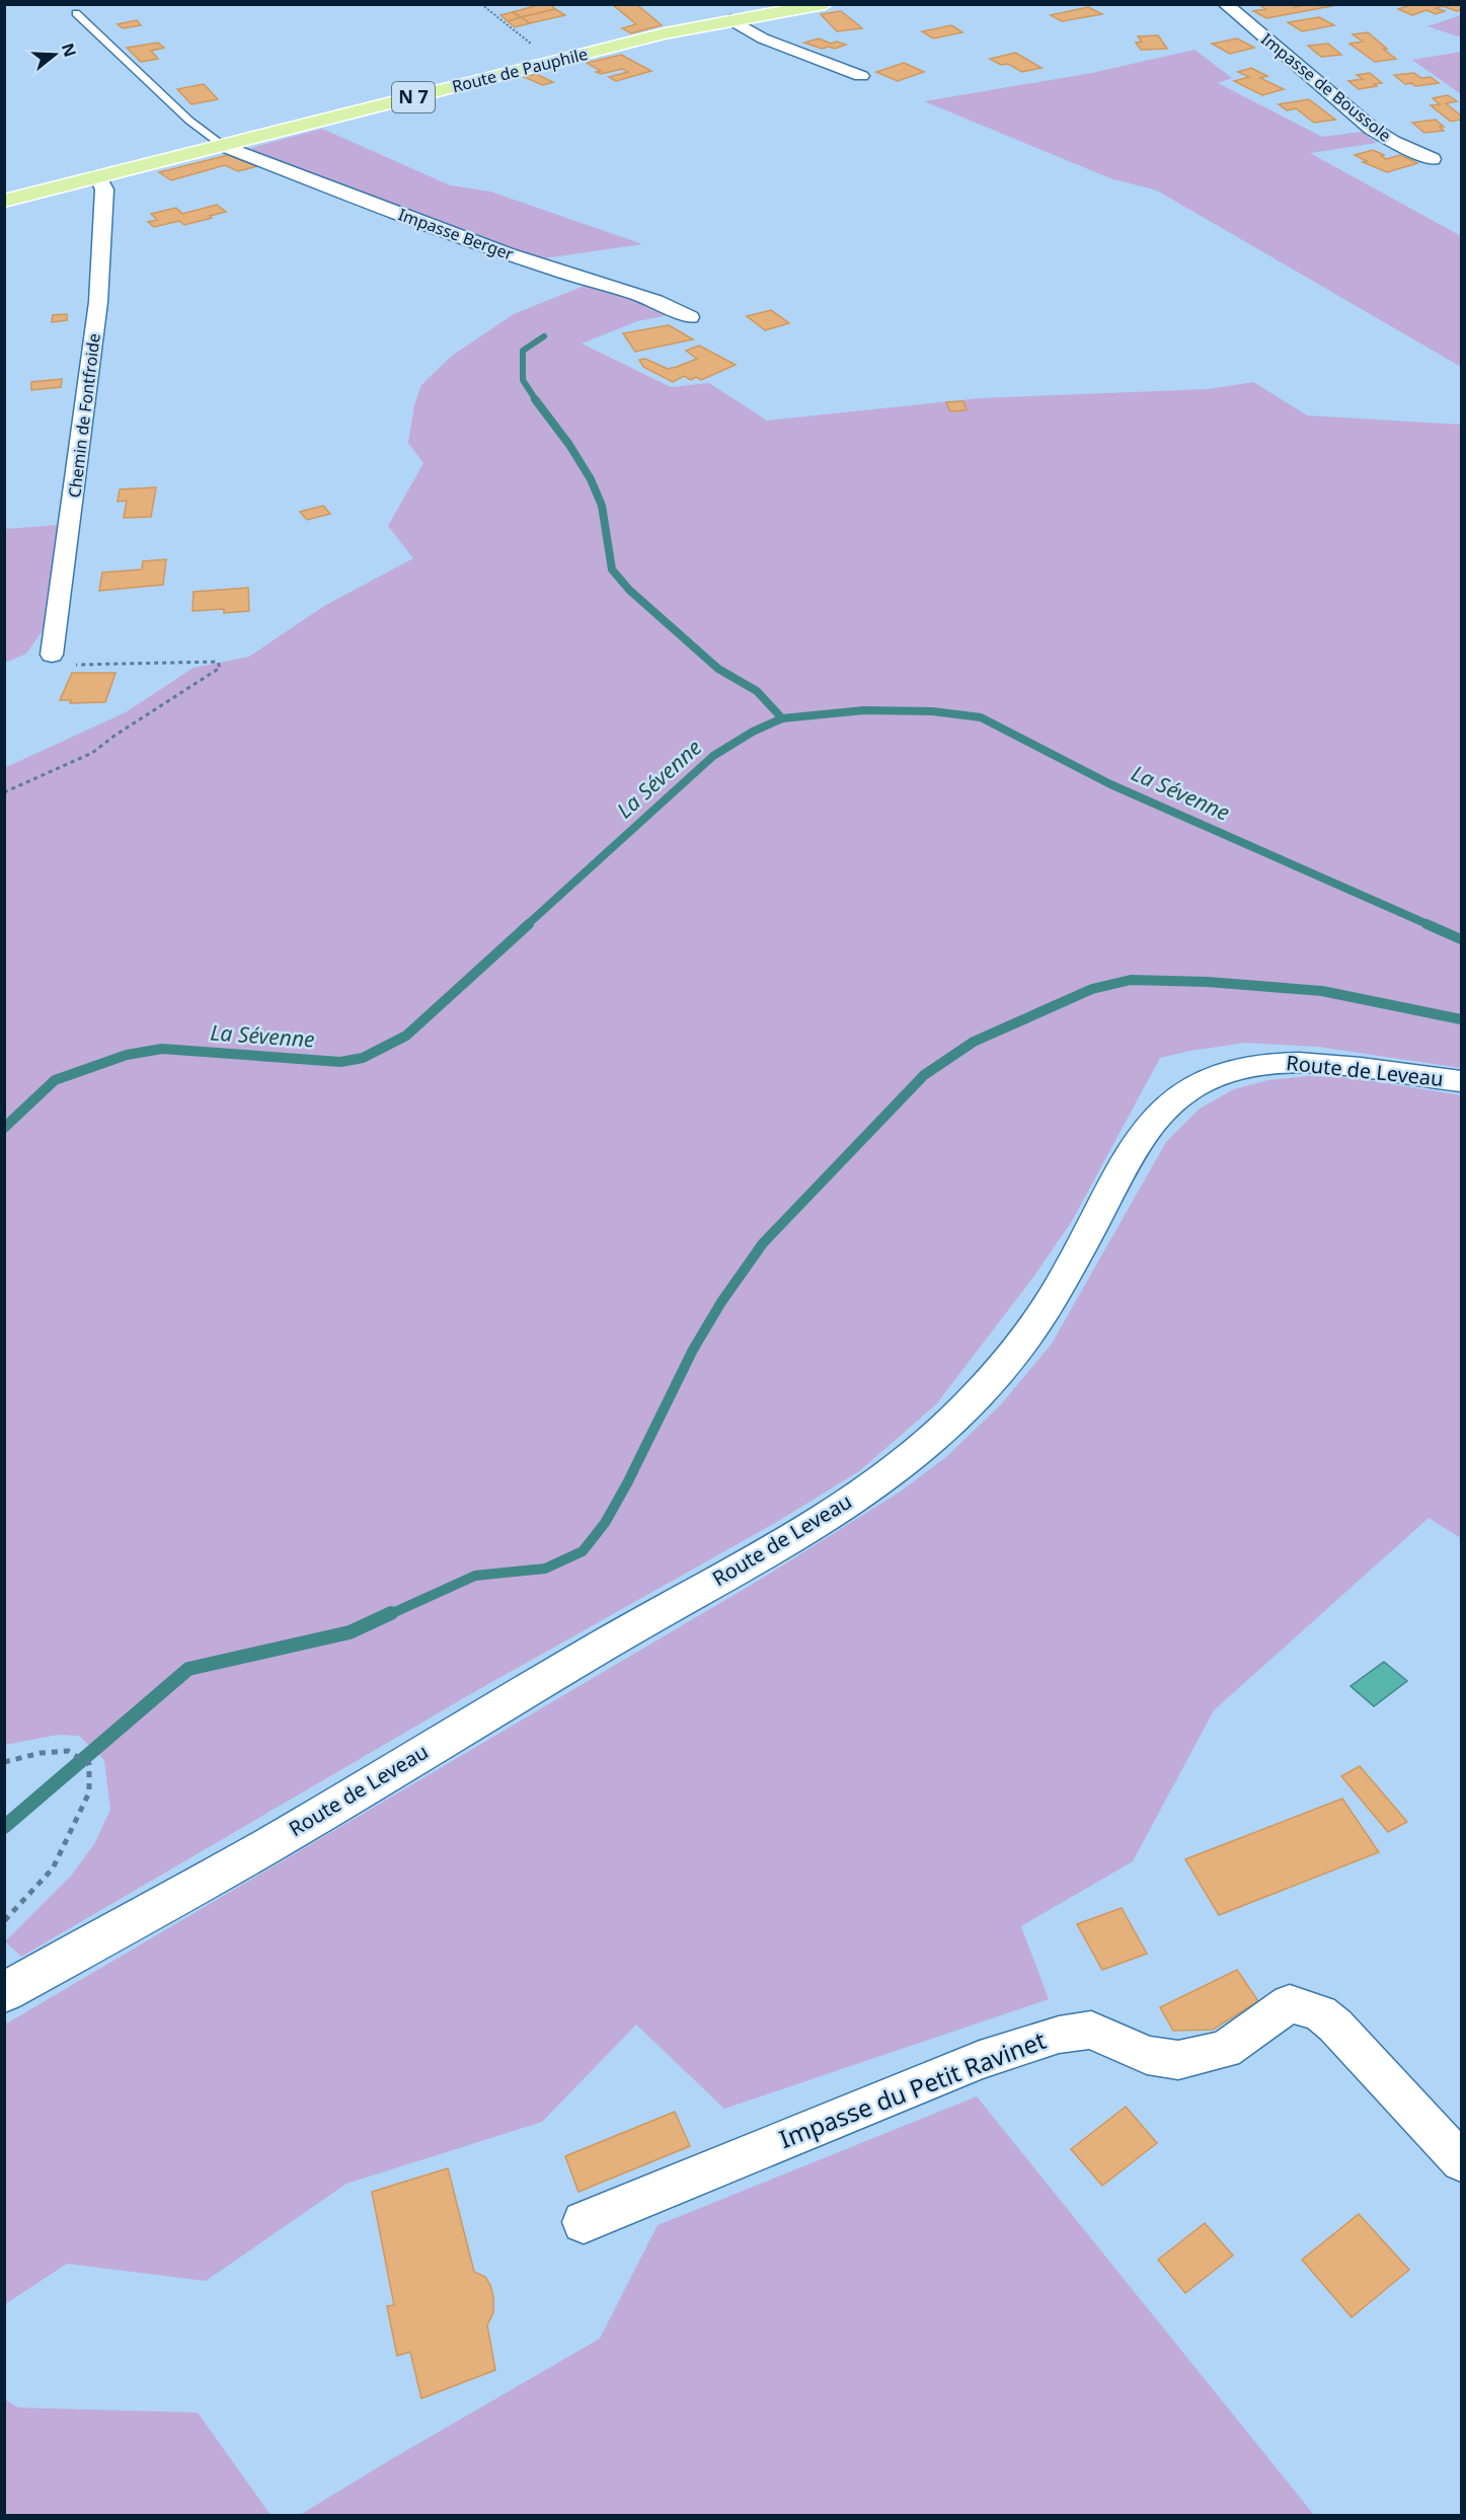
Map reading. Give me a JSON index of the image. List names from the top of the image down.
{
  "streets": {
    "main road": ["Route de Pauphile", "N 7"],
    "street": [
      "Impasse de Boussole",
      "Impasse Berger",
      "Chemin de Fontfroide",
      "Route de Leveau",
      "Impasse du Petit Ravinet"
    ]
  },
  "crossings": [
    ["Route de Pauphile", "Impasse Berger"],
    ["Route de Pauphile", "Chemin de Fontfroide"]
  ],
  "water": ["La Sévenne"],
  "north": "right"
}
